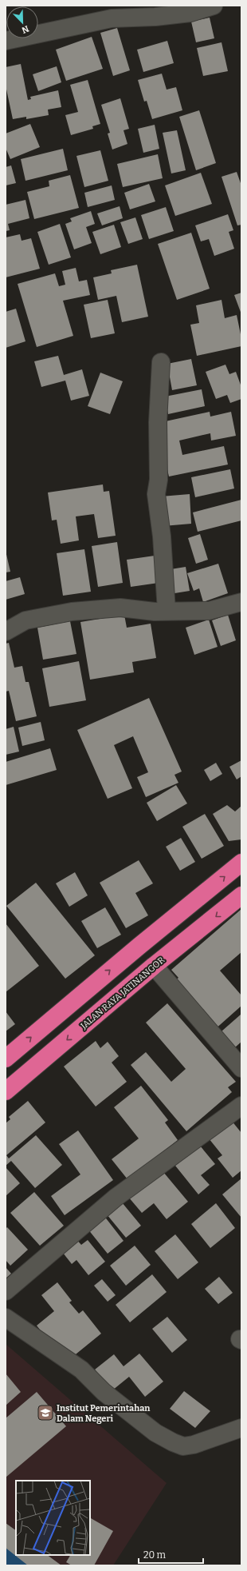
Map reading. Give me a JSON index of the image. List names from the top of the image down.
{
  "streets": {
    "highway": ["JALAN RAYA JATINANGOR"]
  },
  "places": {
    "school or university": ["Institut Pemerintahan Dalam Negeri"]
  },
  "scale_bar": "20 m",
  "north": "bottom right"
}
